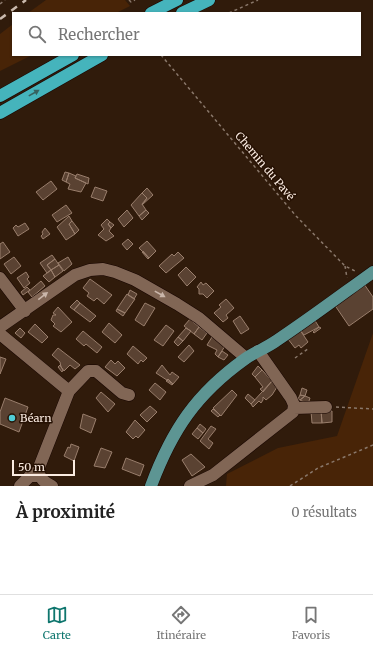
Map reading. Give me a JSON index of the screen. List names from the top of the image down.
{
  "streets": {
    "path": ["Chemin du Pavé"]
  },
  "places": ["Béarn"],
  "scale_bar": "50 m",
  "page": {
    "search": "Rechercher",
    "scale": "50 m",
    "heading": ["À proximité", "0 résultats"],
    "nav": ["Carte", "Itinéraire", "Favoris"]
  }
}
